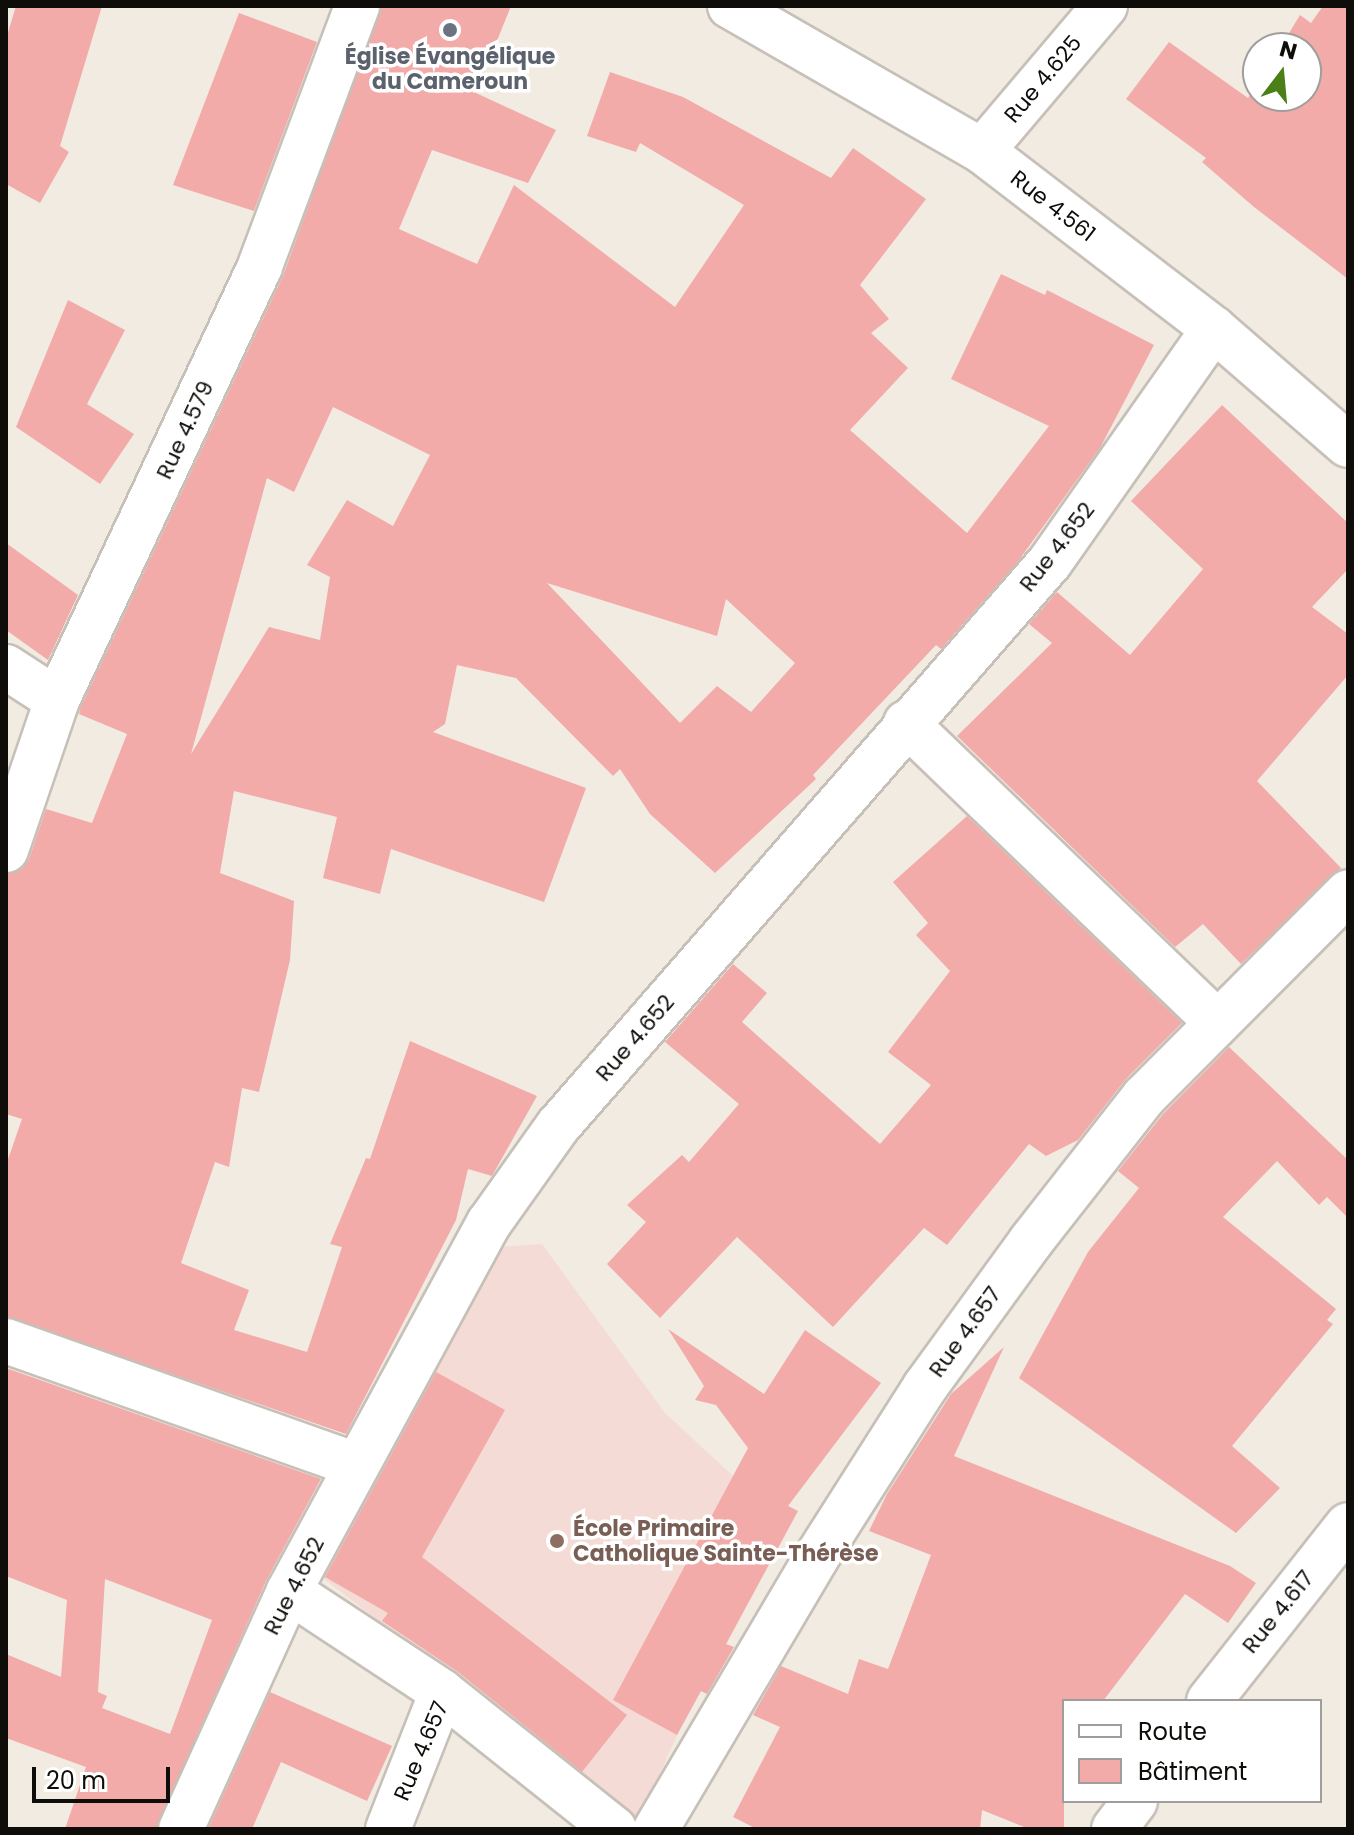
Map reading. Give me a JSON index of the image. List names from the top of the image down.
{
  "streets": {
    "street": [
      "Rue 4.625",
      "Rue 4.561",
      "Rue 4.579",
      "Rue 4.652",
      "Rue 4.657",
      "Rue 4.617"
    ]
  },
  "crossings": [
    ["Rue 4.625", "Rue 4.561"],
    ["Rue 4.561", "Rue 4.652"]
  ],
  "places": ["Église Évangélique du Cameroun", "École Primaire Catholique Sainte-Thérèse"],
  "legend": ["Route", "Bâtiment"],
  "scale_bar": "20 m",
  "north": "top"
}
